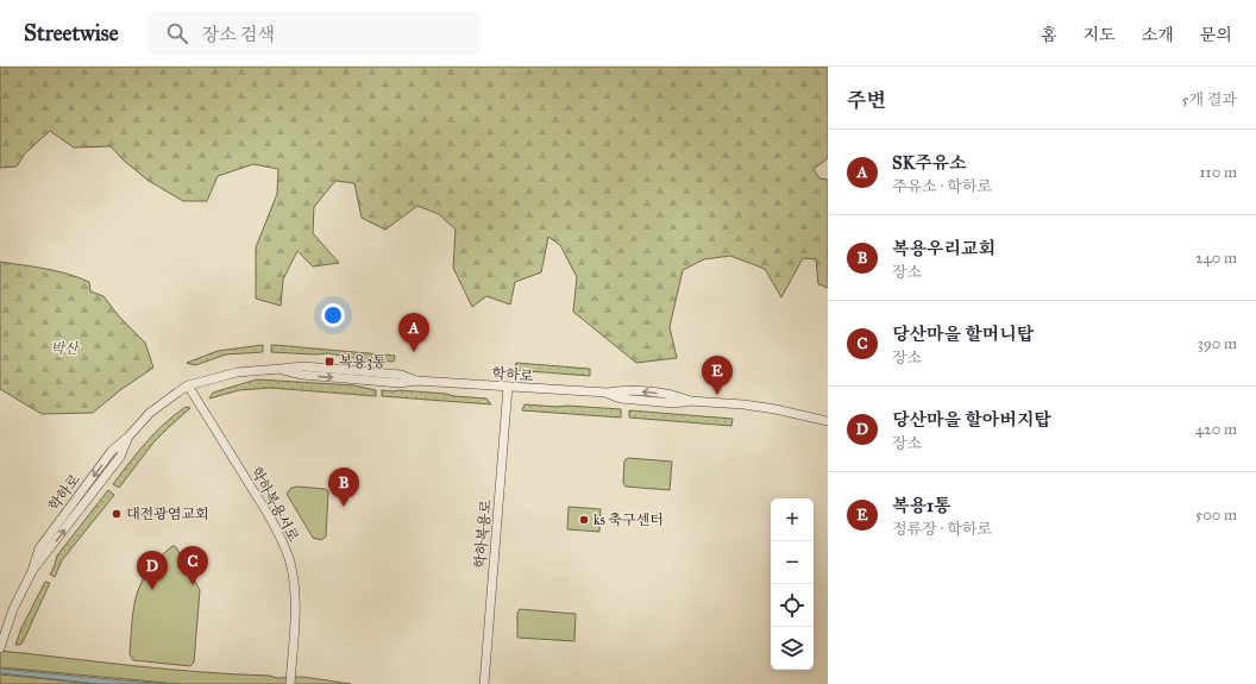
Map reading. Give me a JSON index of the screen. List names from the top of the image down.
{
  "streets": {
    "street": ["학하로", "학하복용서로", "학하복용로"]
  },
  "crossings": [
    ["학하로", "학하복용서로"],
    ["학하로", "학하복용로"]
  ],
  "parks": ["박산"],
  "places": {
    "transit": ["복용3통"],
    "other": ["대전광염교회", "ks 축구센터"]
  },
  "page": {
    "header": "Streetwise",
    "search": "장소 검색",
    "nav": [
      "홈",
      "지도",
      "소개",
      "문의"
    ],
    "heading": ["주변", "5개 결과"],
    "list": [
      {
        "mark": "A",
        "name": "SK주유소",
        "note": "주유소 · 학하로",
        "value": "110 m"
      },
      {
        "mark": "B",
        "name": "복용우리교회",
        "note": "장소",
        "value": "240 m"
      },
      {
        "mark": "C",
        "name": "당산마을 할머니탑",
        "note": "장소",
        "value": "390 m"
      },
      {
        "mark": "D",
        "name": "당산마을 할아버지탑",
        "note": "장소",
        "value": "420 m"
      },
      {
        "mark": "E",
        "name": "복용1통",
        "note": "정류장 · 학하로",
        "value": "500 m"
      }
    ],
    "pins": [
      "A",
      "E",
      "B",
      "C",
      "D"
    ],
    "map_buttons": ["+", "−"]
  }
}
